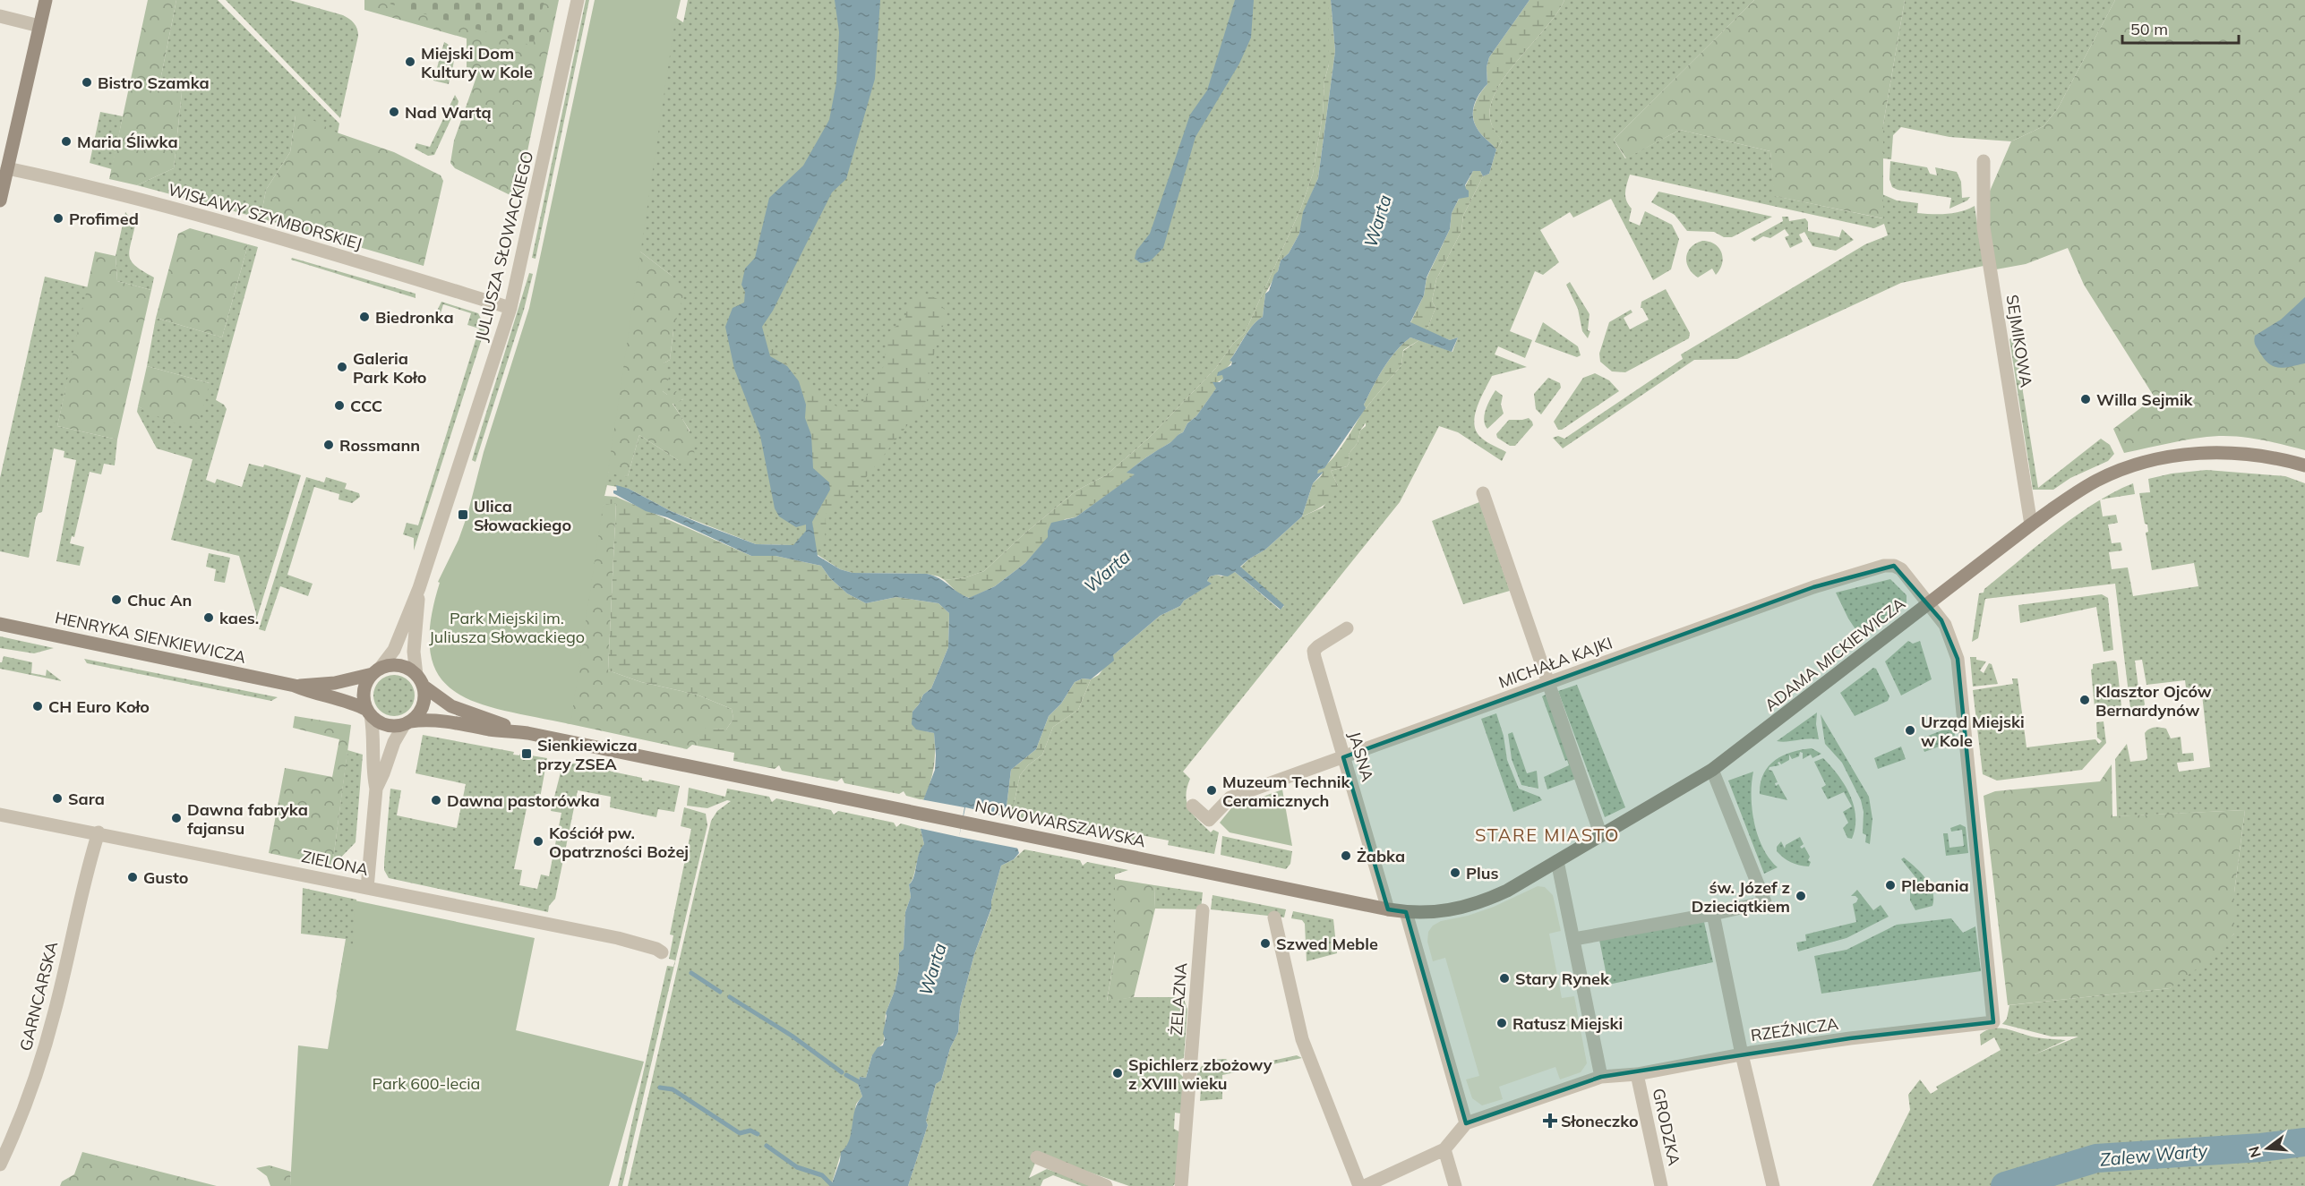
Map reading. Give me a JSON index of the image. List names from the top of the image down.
{
  "streets": {
    "street": [
      "WISŁAWY SZYMBORSKIEJ",
      "JULIUSZA SŁOWACKIEGO",
      "SEJMIKOWA",
      "HENRYKA SIENKIEWICZA",
      "ADAMA MICKIEWICZA",
      "MICHAŁA KAJKI",
      "JASNA",
      "NOWOWARSZAWSKA",
      "ZIELONA",
      "GARNCARSKA",
      "ŻELAZNA",
      "RZEŹNICZA",
      "GRODZKA"
    ]
  },
  "crossings": [
    ["WISŁAWY SZYMBORSKIEJ", "JULIUSZA SŁOWACKIEGO"],
    ["JULIUSZA SŁOWACKIEGO", "HENRYKA SIENKIEWICZA"],
    ["SEJMIKOWA", "ADAMA MICKIEWICZA"],
    ["ADAMA MICKIEWICZA", "MICHAŁA KAJKI"],
    ["ADAMA MICKIEWICZA", "JASNA"],
    ["ADAMA MICKIEWICZA", "NOWOWARSZAWSKA"],
    ["MICHAŁA KAJKI", "JASNA"],
    ["MICHAŁA KAJKI", "RZEŹNICZA"],
    ["JASNA", "NOWOWARSZAWSKA"],
    ["ZIELONA", "GARNCARSKA"],
    ["RZEŹNICZA", "GRODZKA"]
  ],
  "districts": ["STARE MIASTO"],
  "water": ["Warta", "Zalew Warty"],
  "parks": ["Park Miejski im. Juliusza Słowackiego", "Park 600-lecia"],
  "places": {
    "other": [
      "Miejski Dom Kultury w Kole",
      "Bistro Szamka",
      "Nad Wartą",
      "Maria Śliwka",
      "Profimed",
      "Biedronka",
      "Galeria Park Koło",
      "Willa Sejmik",
      "CCC",
      "Rossmann",
      "Chuc An",
      "kaes.",
      "Klasztor Ojców Bernardynów",
      "CH Euro Koło",
      "Urząd Miejski w Kole",
      "Muzeum Technik Ceramicznych",
      "Sara",
      "Dawna pastorówka",
      "Dawna fabryka fajansu",
      "Kościół pw. Opatrzności Bożej",
      "Żabka",
      "Plus",
      "Gusto",
      "Plebania",
      "św. Józef z Dzieciątkiem",
      "Szwed Meble",
      "Stary Rynek",
      "Ratusz Miejski",
      "Spichlerz zbożowy z XVIII wieku"
    ],
    "transit": ["Ulica Słowackiego", "Sienkiewicza przy ZSEA"],
    "health": ["Słoneczko"]
  },
  "scale_bar": "50 m",
  "north": "left"
}
